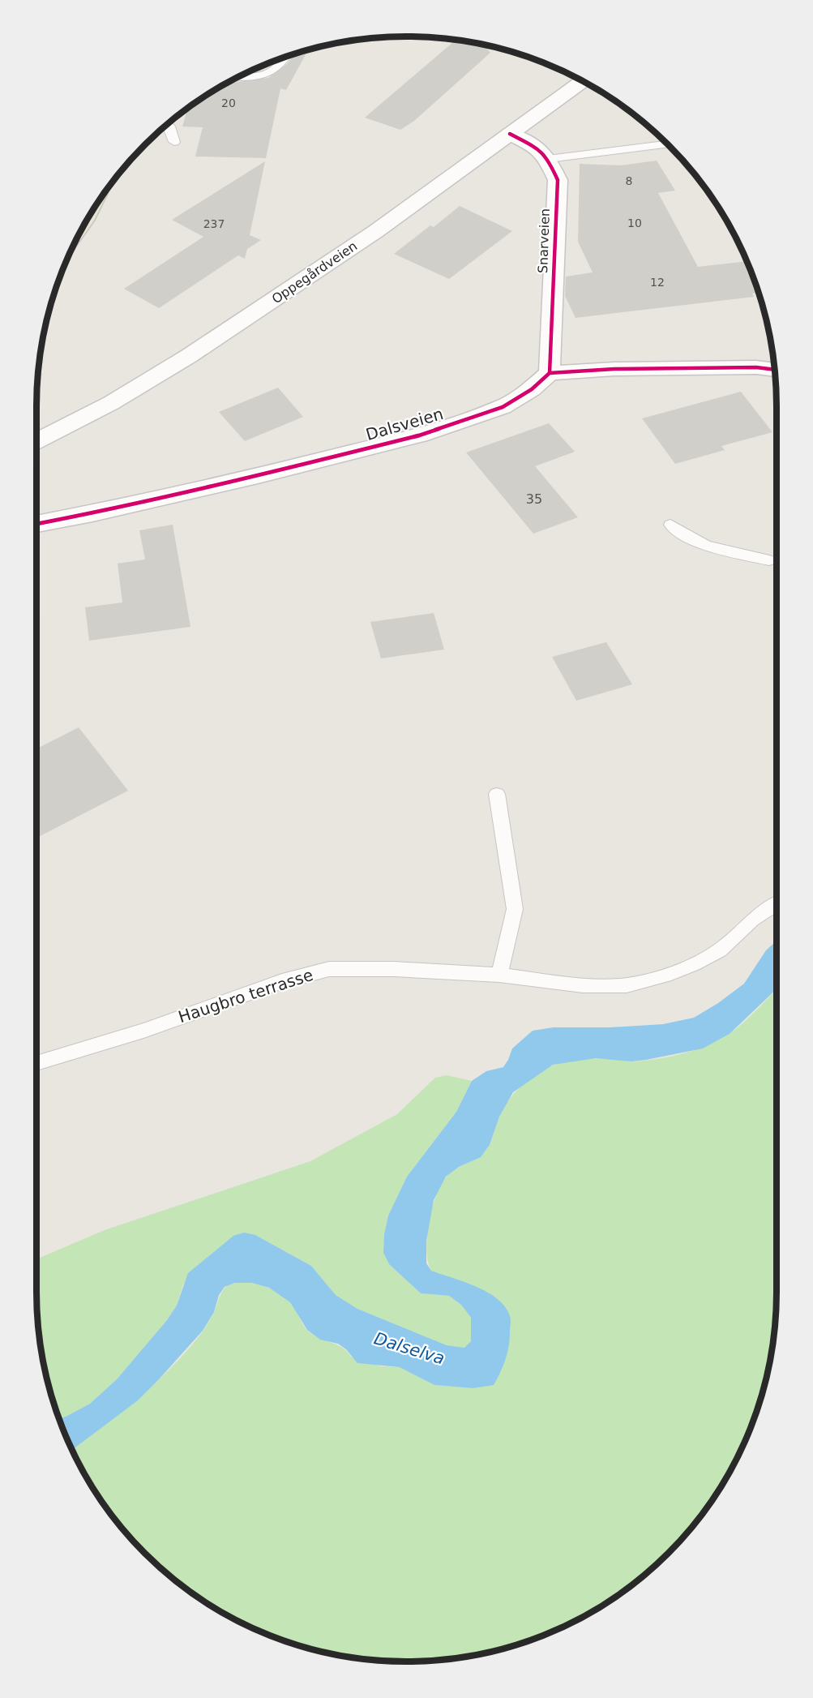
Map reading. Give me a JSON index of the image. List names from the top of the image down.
{
  "streets": {
    "street": ["Snarveien", "Oppegårdveien", "Dalsveien"],
    "lane": ["Haugbro terrasse"]
  },
  "crossings": [
    ["Snarveien", "Oppegårdveien"],
    ["Snarveien", "Dalsveien"]
  ],
  "water": ["Dalselva"],
  "house_numbers": [
    "20",
    "8",
    "10",
    "237",
    "12",
    "35"
  ]
}
